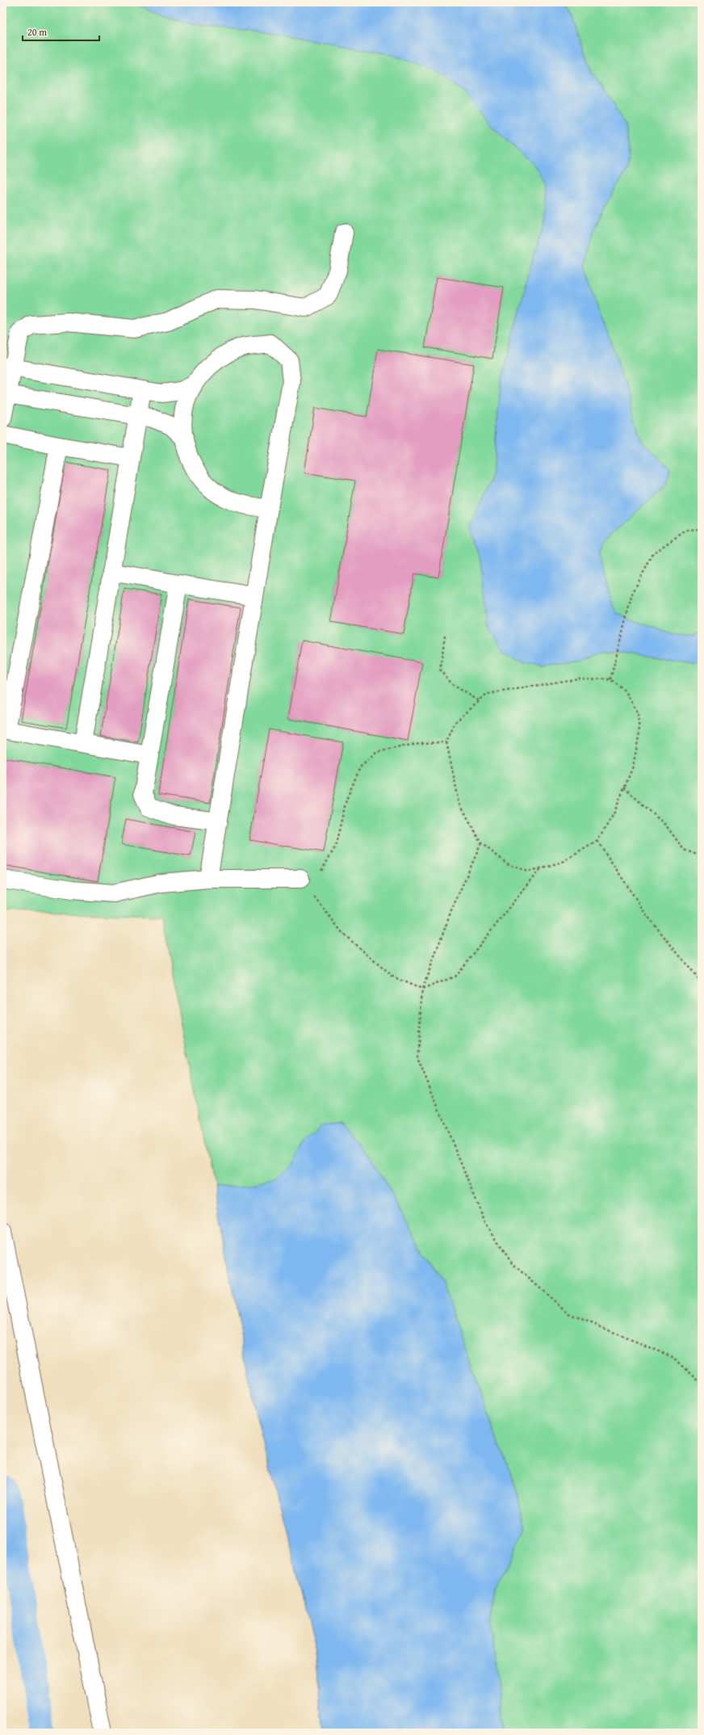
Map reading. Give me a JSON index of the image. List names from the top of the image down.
{
  "scale_bar": "20 m"
}
